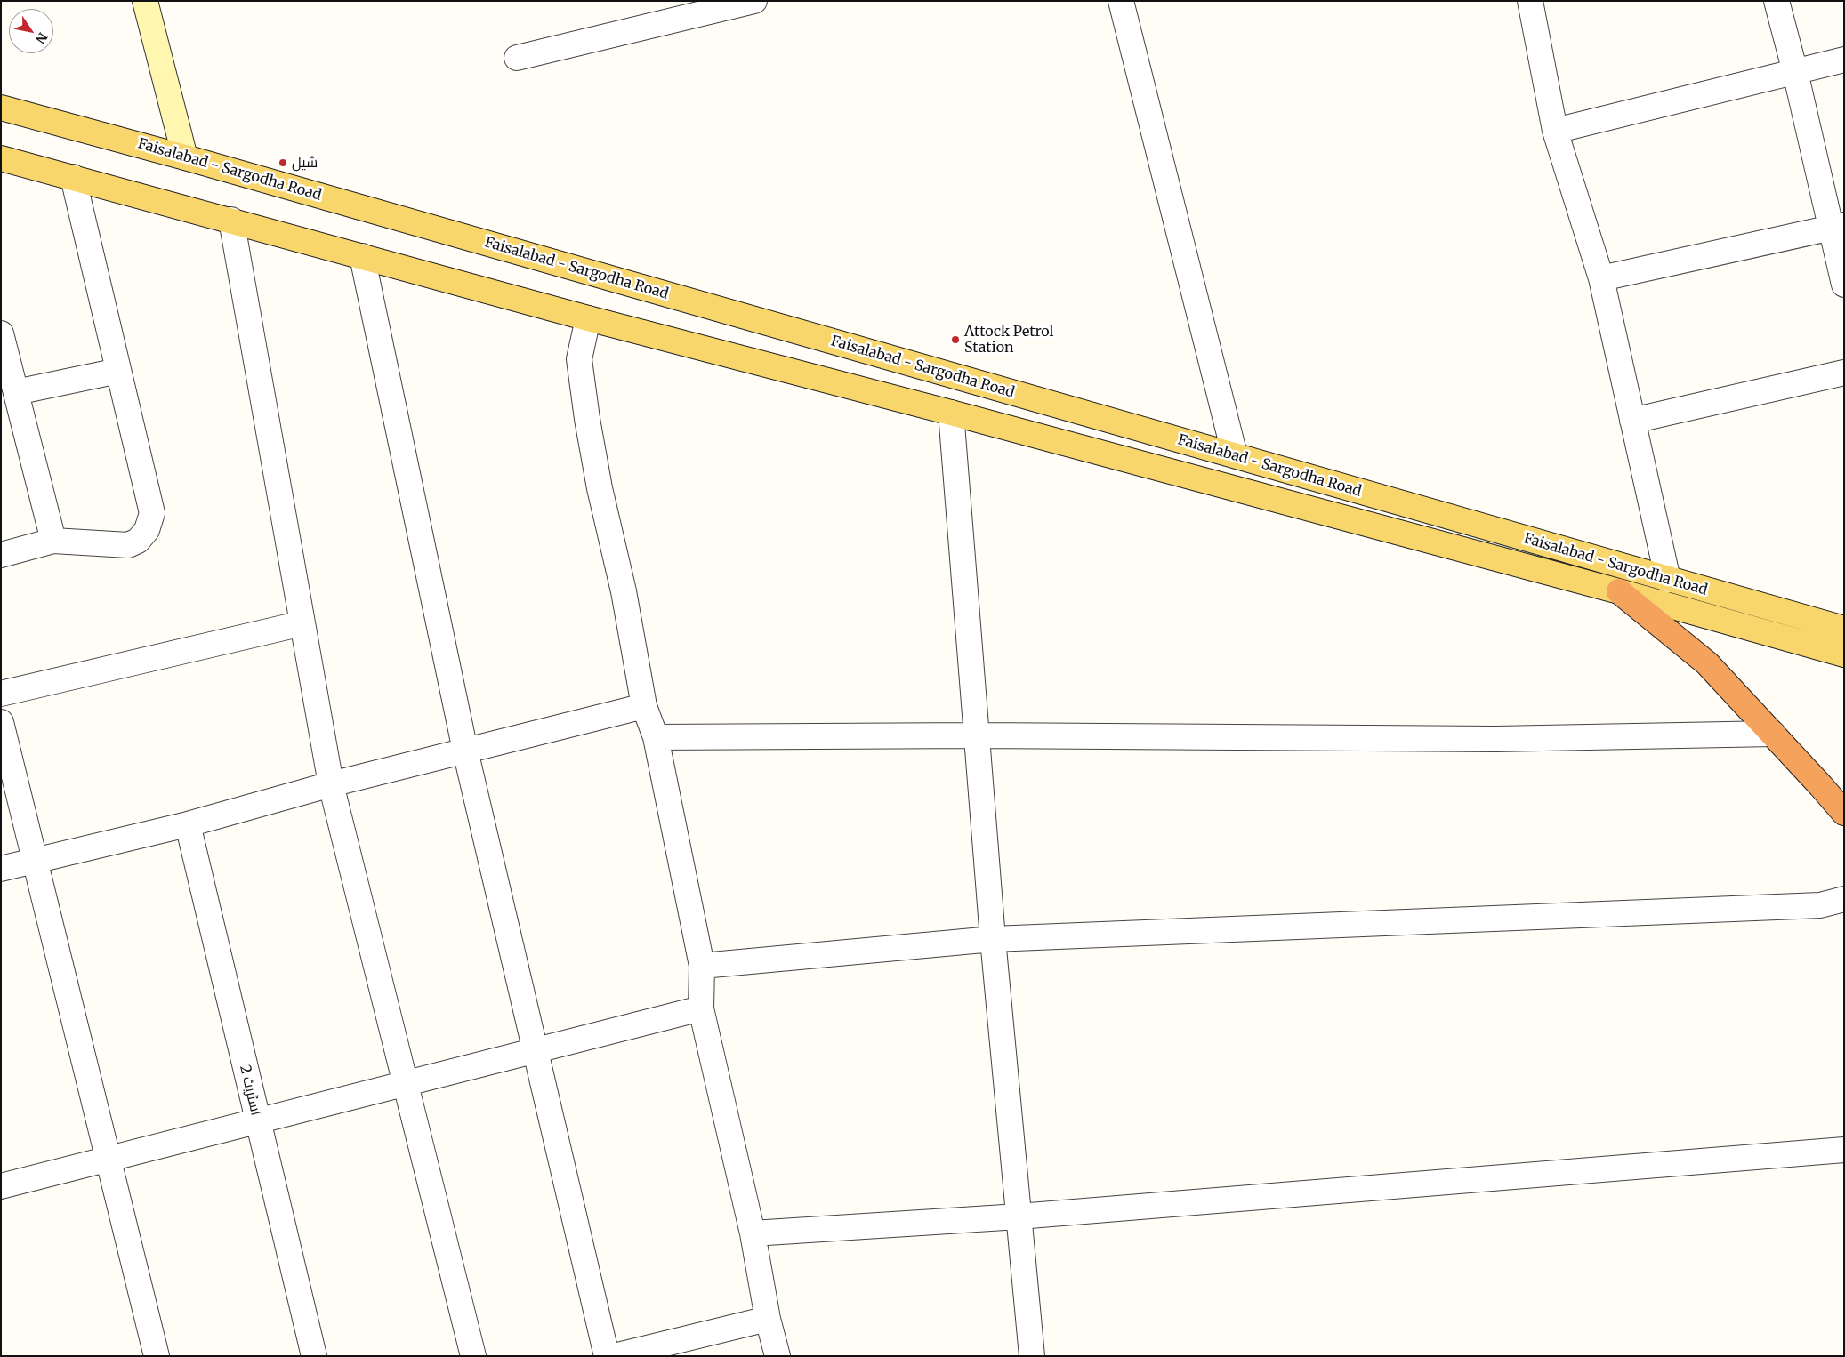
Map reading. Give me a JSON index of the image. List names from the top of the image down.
{
  "streets": {
    "main road": ["Faisalabad - Sargodha Road"],
    "street": ["اسٹریٹ 2"]
  },
  "places": ["شیل", "Attock Petrol Station"],
  "north": "bottom right"
}
